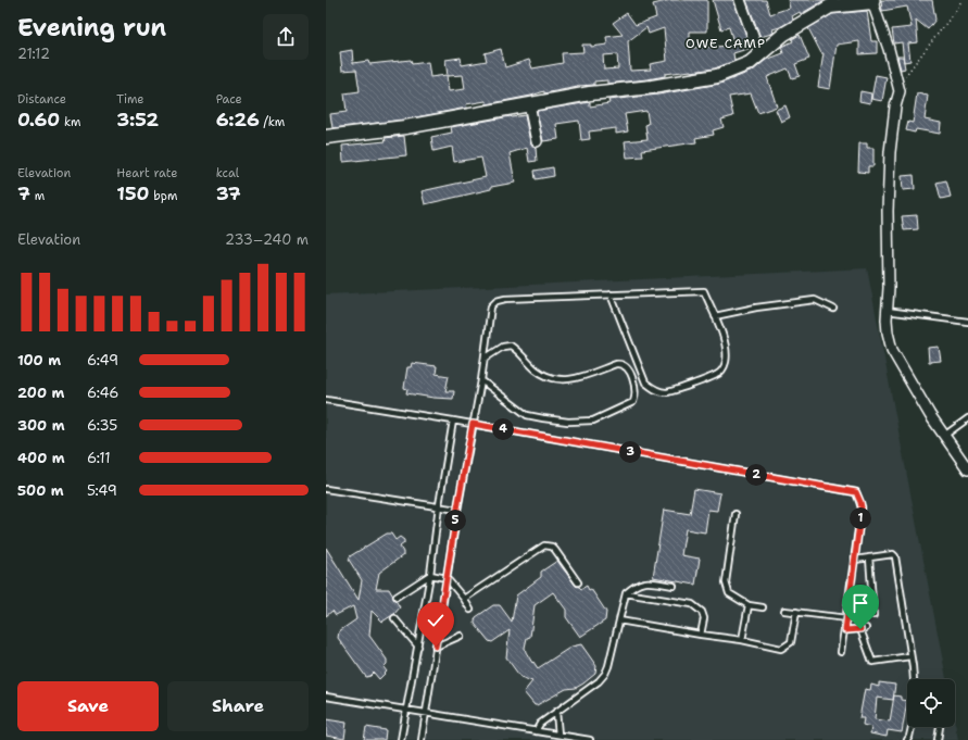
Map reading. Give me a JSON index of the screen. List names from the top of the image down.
{
  "districts": ["OWE CAMP"],
  "page": {
    "heading": ["Evening run", "21:12"],
    "stats": [
      ["Distance", "0.60 km"],
      ["Time", "3:52"],
      ["Pace", "6:26 /km"],
      ["Elevation", "7 m"],
      ["Heart rate", "150 bpm"],
      ["kcal", "37"]
    ],
    "chart": ["Elevation", "233–240 m"],
    "list": [
      {
        "name": "100 m",
        "note": "6:49"
      },
      {
        "name": "200 m",
        "note": "6:46"
      },
      {
        "name": "300 m",
        "note": "6:35"
      },
      {
        "name": "400 m",
        "note": "6:11"
      },
      {
        "name": "500 m",
        "note": "5:49"
      }
    ],
    "pins": [
      "4",
      "3",
      "2",
      "1",
      "5"
    ],
    "buttons": ["Save", "Share"]
  }
}
